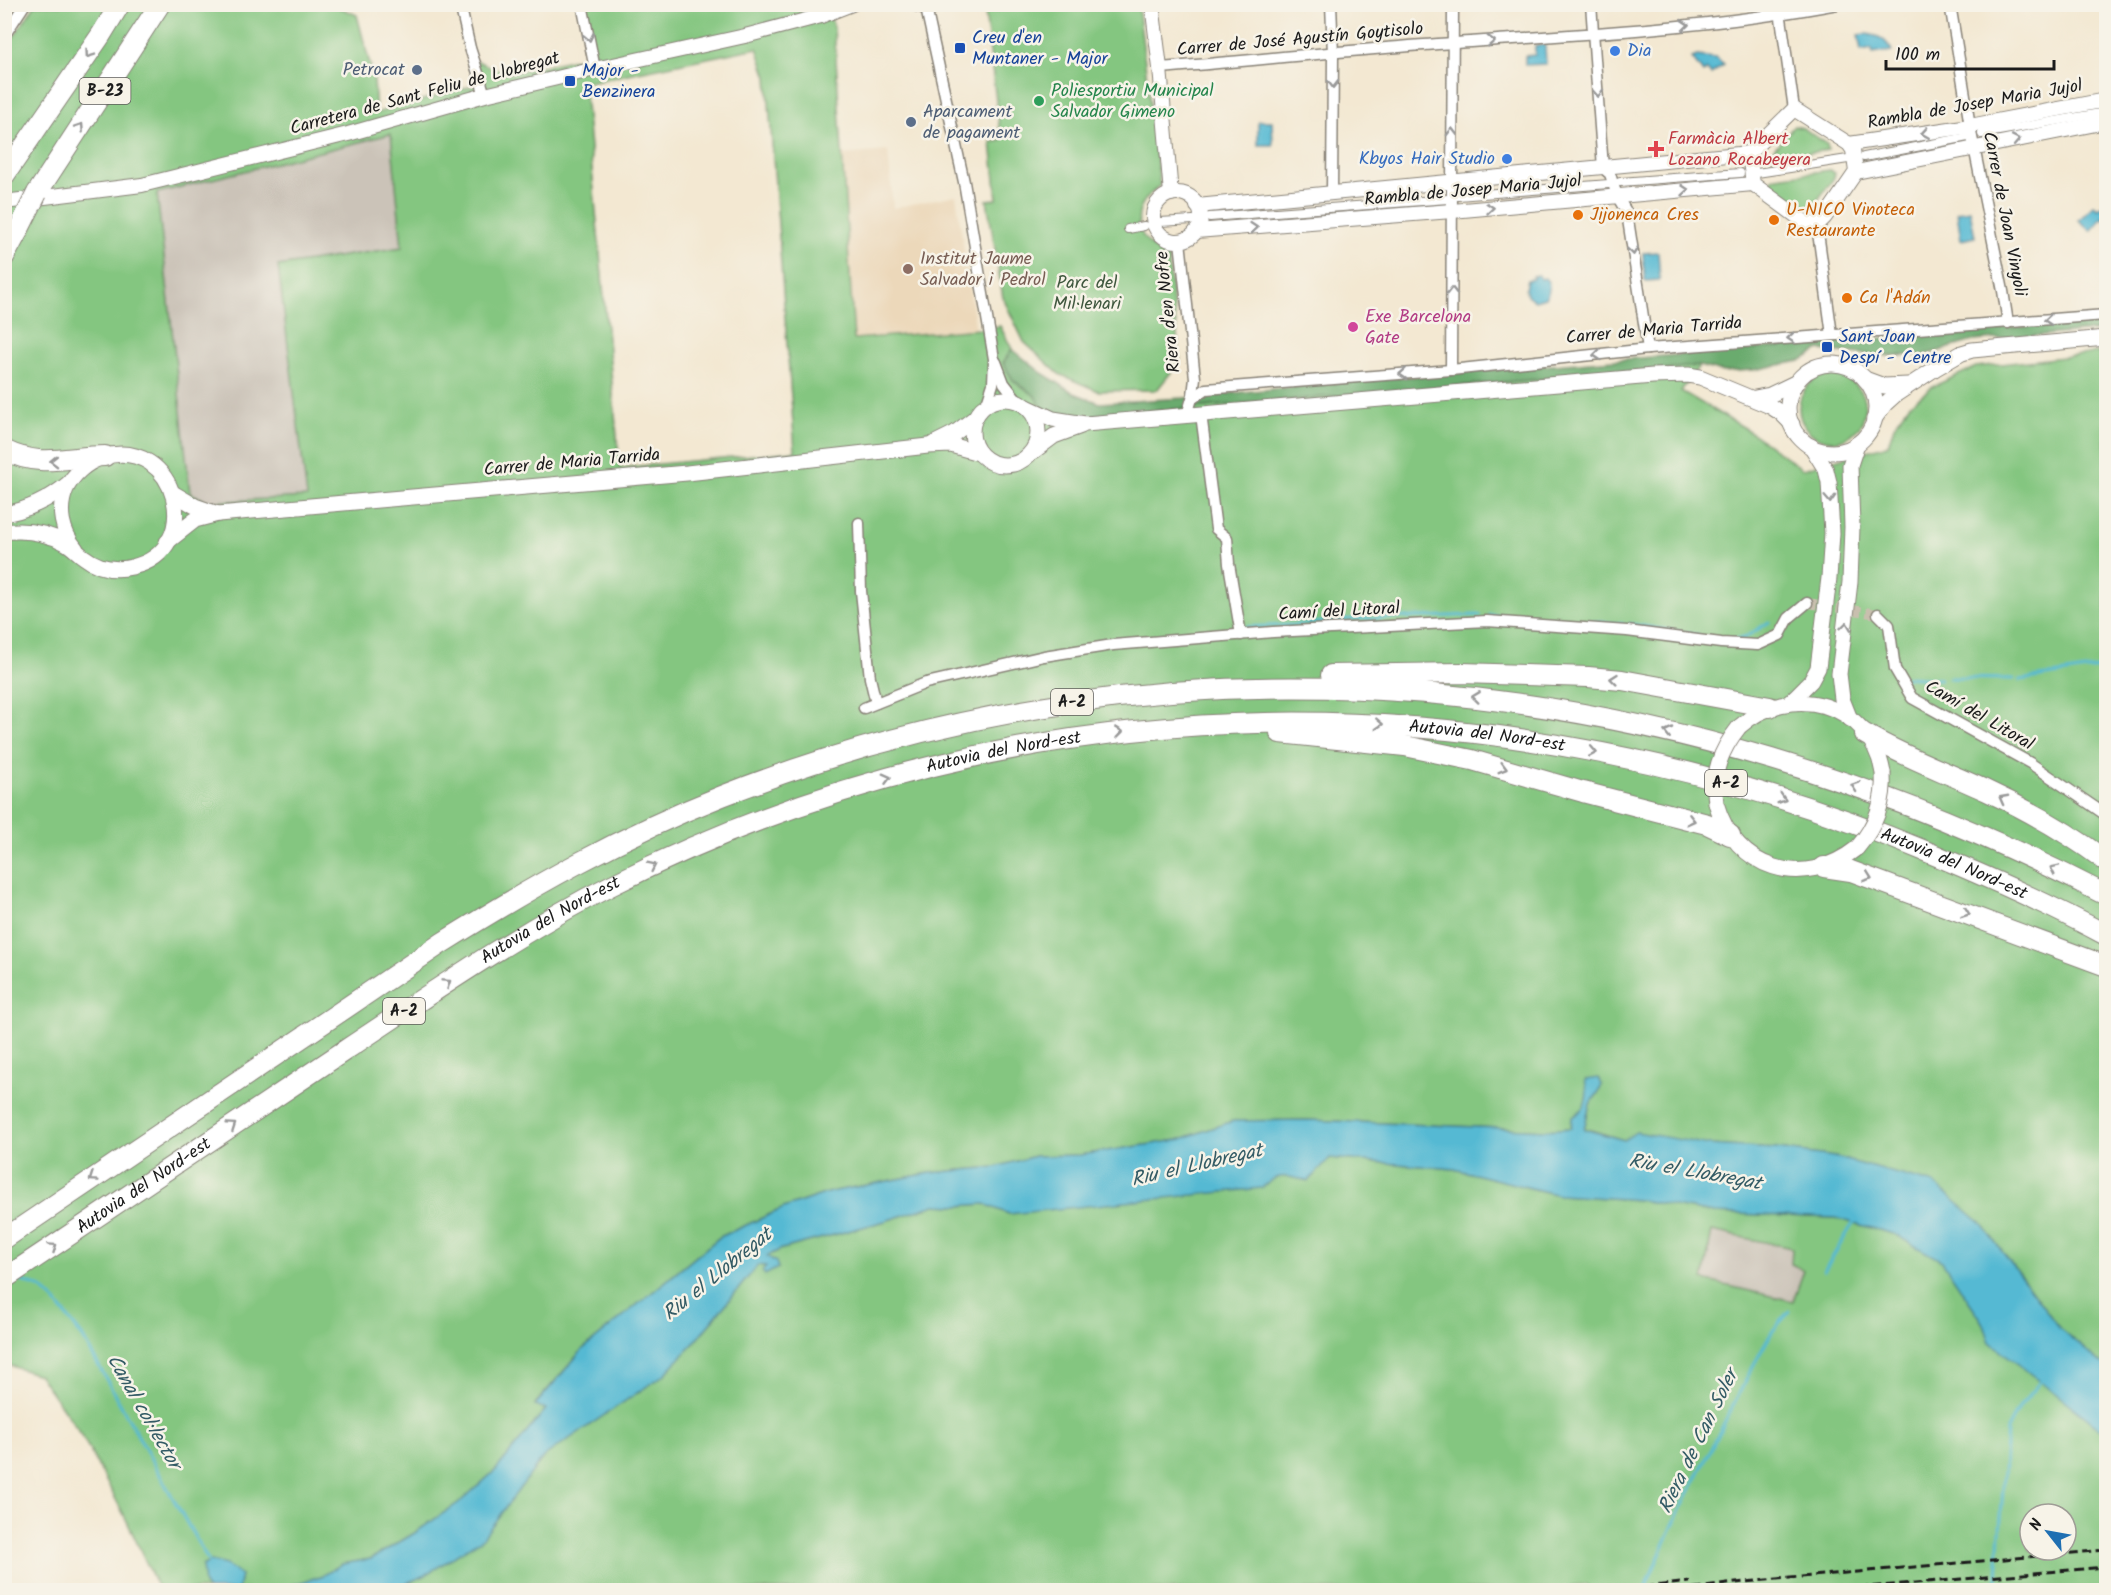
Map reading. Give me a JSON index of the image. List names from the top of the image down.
{
  "streets": {
    "highway": ["B-23", "A-2", "Autovia del Nord-est"],
    "main road": ["Carrer de Maria Tarrida"],
    "street": [
      "Carrer de José Agustín Goytisolo",
      "Carretera de Sant Feliu de Llobregat",
      "Rambla de Josep Maria Jujol",
      "Carrer de Joan Vinyoli",
      "Riera d'en Nofre",
      "Camí del Litoral"
    ]
  },
  "crossings": [
    ["Rambla de Josep Maria Jujol", "Carrer de Joan Vinyoli"],
    ["Rambla de Josep Maria Jujol", "Riera d'en Nofre"],
    ["Carrer de Joan Vinyoli", "Carrer de Maria Tarrida"]
  ],
  "one_way": ["Carrer de José Agustín Goytisolo", "Carrer de Maria Tarrida"],
  "water": ["Riu el Llobregat", "Canal col·lector", "Riera de Can Soler"],
  "parks": ["Parc del Mil·lenari"],
  "places": {
    "transit": ["Creu d'en Muntaner - Major", "Major - Benzinera", "Sant Joan Despí - Centre"],
    "other": [
      "Dia",
      "Petrocat",
      "Poliesportiu Municipal Salvador Gimeno",
      "Aparcament de pagament",
      "Kbyos Hair Studio",
      "Jijonenca Cres",
      "U-NICO Vinoteca Restaurante",
      "Institut Jaume Salvador i Pedrol",
      "Ca l'Adán",
      "Exe Barcelona Gate"
    ],
    "health": ["Farmàcia Albert Lozano Rocabeyera"]
  },
  "scale_bar": "100 m",
  "north": "top left"
}
